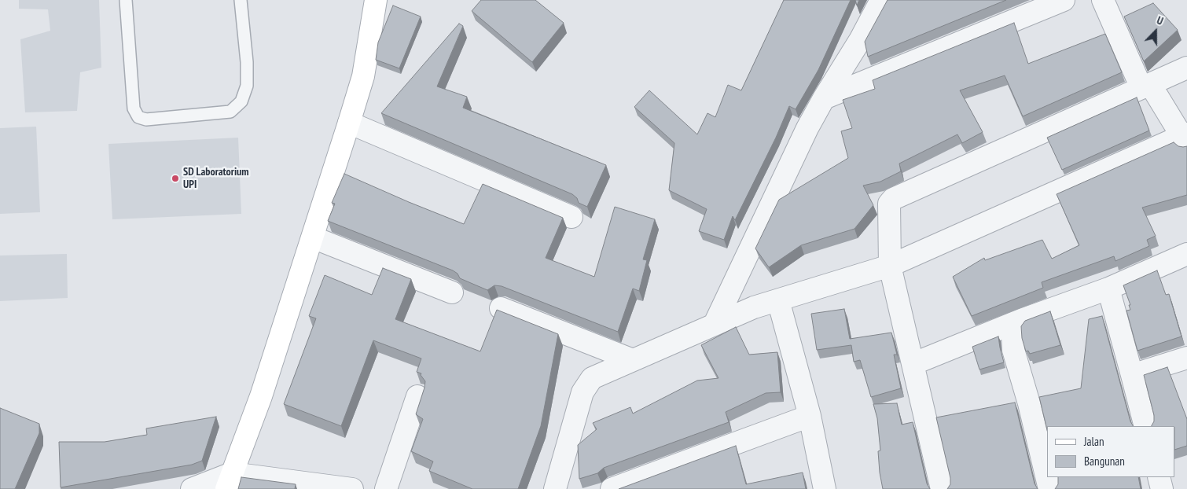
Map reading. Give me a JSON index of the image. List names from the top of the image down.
{
  "places": ["SD Laboratorium UPI"],
  "legend": ["Jalan", "Bangunan"],
  "north": "top"
}
